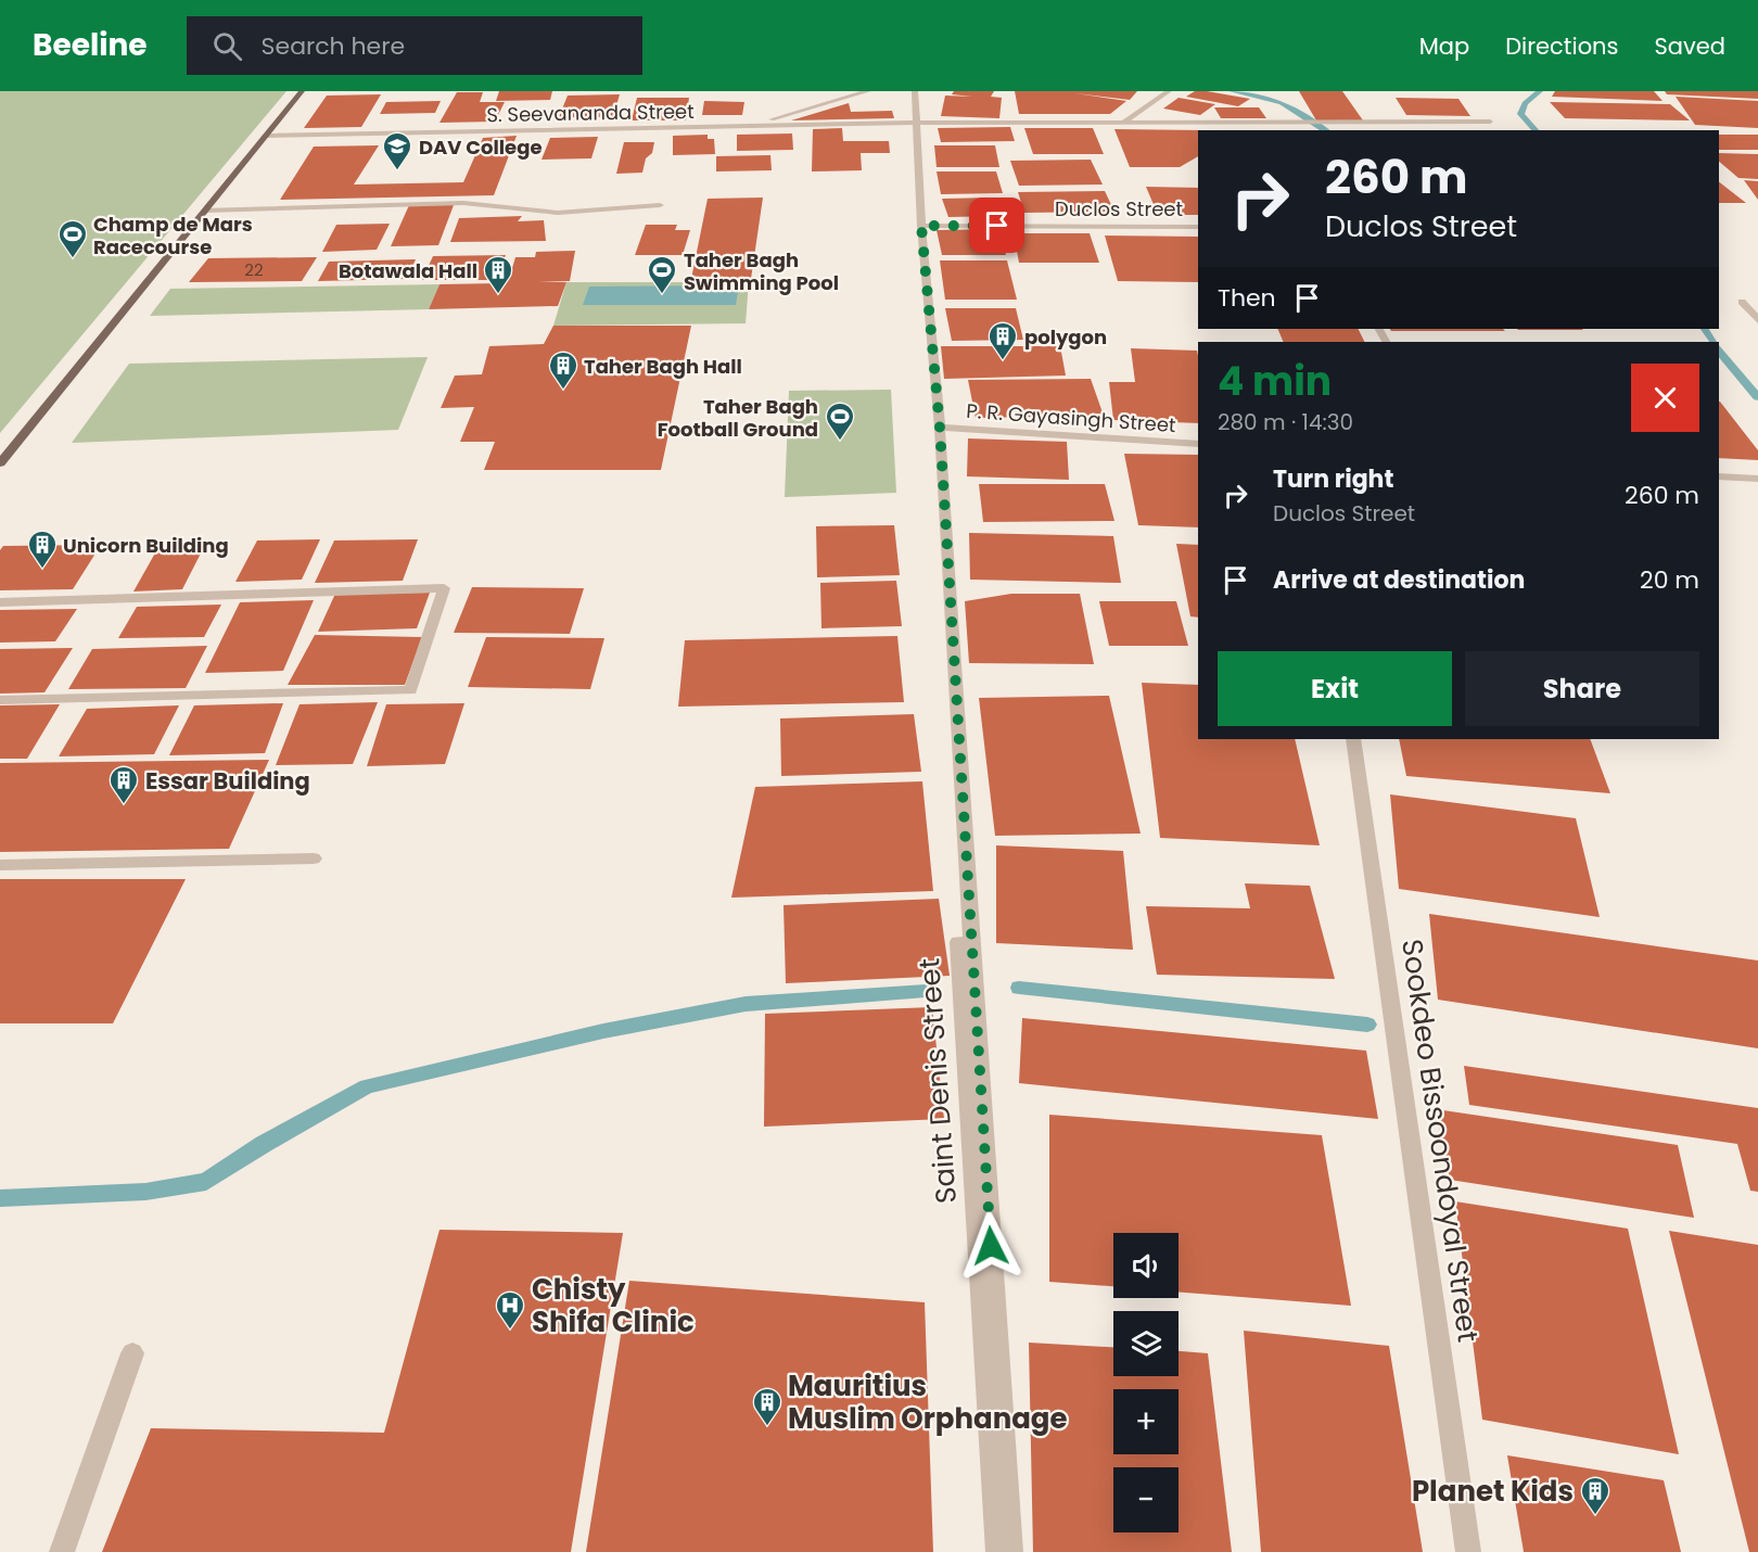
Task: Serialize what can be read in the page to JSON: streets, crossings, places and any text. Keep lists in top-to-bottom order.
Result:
{
  "streets": {
    "street": [
      "S. Seevananda Street",
      "Duclos Street",
      "P. R. Gayasingh Street",
      "Saint Denis Street",
      "Sookdeo Bissoondoyal Street"
    ]
  },
  "crossings": [
    ["S. Seevananda Street", "Saint Denis Street"],
    ["Duclos Street", "Saint Denis Street"],
    ["P. R. Gayasingh Street", "Saint Denis Street"]
  ],
  "places": {
    "school or university": ["DAV College"],
    "sports": ["Champ de Mars Racecourse", "Taher Bagh Swimming Pool", "Taher Bagh Football Ground"],
    "building": [
      "Botawala Hall",
      "polygon",
      "Taher Bagh Hall",
      "Unicorn Building",
      "Essar Building",
      "Mauritius Muslim Orphanage",
      "Planet Kids"
    ],
    "hospital": ["Chisty Shifa Clinic"]
  },
  "house_numbers": ["22"],
  "page": {
    "header": "Beeline",
    "search": "Search here",
    "nav": ["Map", "Directions", "Saved"],
    "turn": ["260 m", "Duclos Street"],
    "then": "Then",
    "heading": ["4 min", "280 m · 14:30"],
    "list": [
      {
        "name": "Turn right",
        "note": "Duclos Street",
        "value": "260 m"
      },
      {
        "name": "Arrive at destination",
        "value": "20 m"
      }
    ],
    "buttons": ["Exit", "Share"],
    "map_buttons": ["+", "−"]
  }
}
